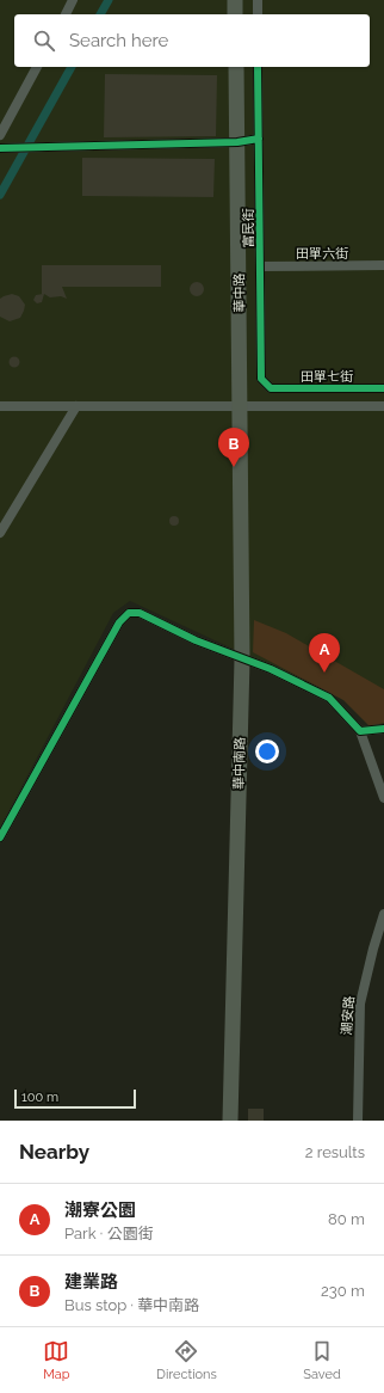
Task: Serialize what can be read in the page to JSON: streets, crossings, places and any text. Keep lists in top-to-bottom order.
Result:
{
  "streets": {
    "main road": ["華中路", "華中南路"],
    "street": [
      "富民街",
      "田單六街",
      "田單七街",
      "潮安路"
    ]
  },
  "crossings": [
    ["富民街", "田單六街"],
    ["富民街", "田單七街"],
    ["華中路", "華中南路"]
  ],
  "scale_bar": "100 m",
  "page": {
    "search": "Search here",
    "pins": ["B", "A"],
    "scale": "100 m",
    "heading": ["Nearby", "2 results"],
    "list": [
      {
        "mark": "A",
        "name": "潮寮公園",
        "note": "Park · 公園街",
        "value": "80 m"
      },
      {
        "mark": "B",
        "name": "建業路",
        "note": "Bus stop · 華中南路",
        "value": "230 m"
      }
    ],
    "nav": ["Map", "Directions", "Saved"]
  }
}
